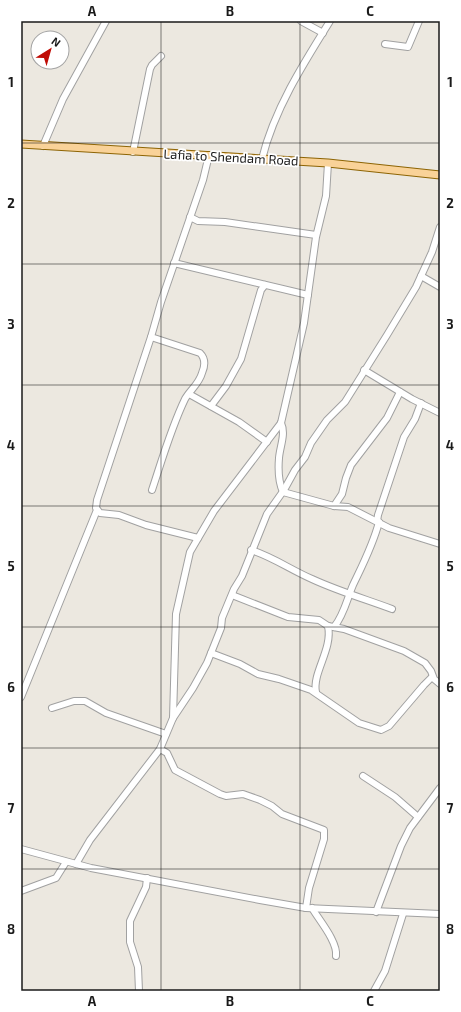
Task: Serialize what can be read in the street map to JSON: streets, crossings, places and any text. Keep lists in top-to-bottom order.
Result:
{
  "streets": {
    "main road": ["Lafia to Shendam Road"]
  },
  "north": "top right",
  "grid": {
    "columns": ["A", "B", "C"],
    "rows": [
      "1",
      "2",
      "3",
      "4",
      "5",
      "6",
      "7",
      "8"
    ]
  }
}
